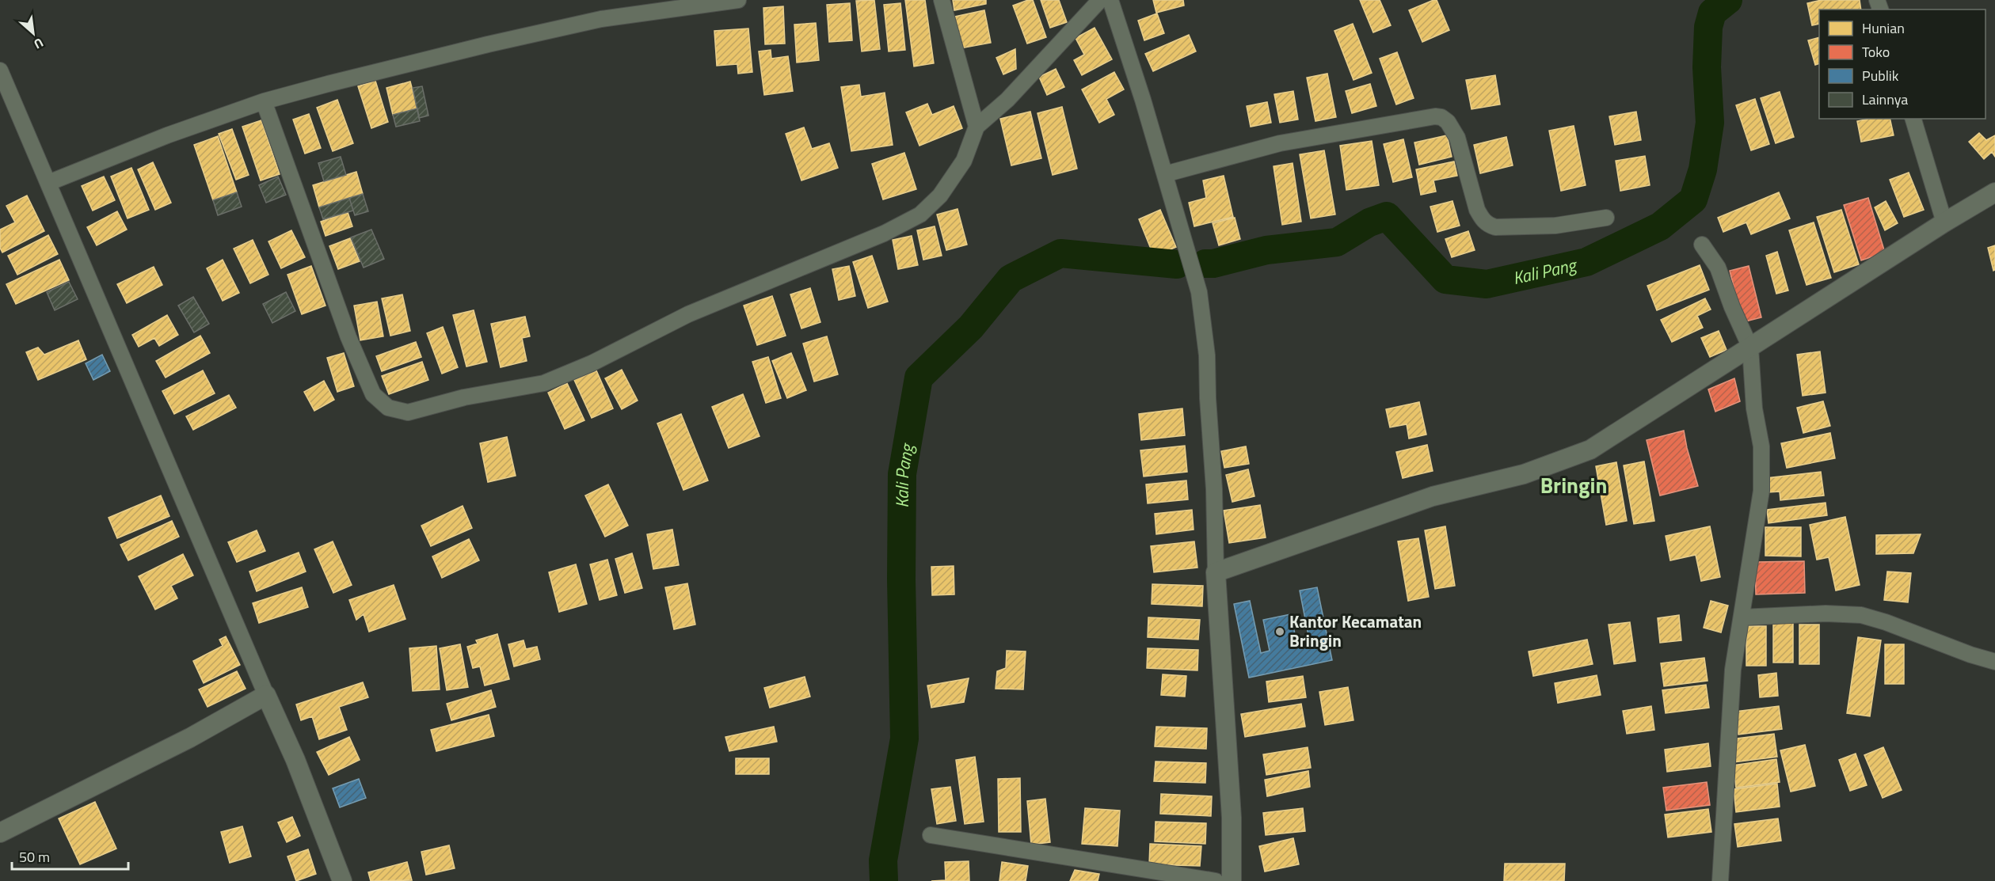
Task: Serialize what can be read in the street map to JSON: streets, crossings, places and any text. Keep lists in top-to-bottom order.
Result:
{
  "districts": ["Bringin"],
  "water": ["Kali Pang"],
  "places": ["Kantor Kecamatan Bringin"],
  "legend": [
    "Hunian",
    "Toko",
    "Publik",
    "Lainnya"
  ],
  "scale_bar": "50 m",
  "north": "bottom right"
}
